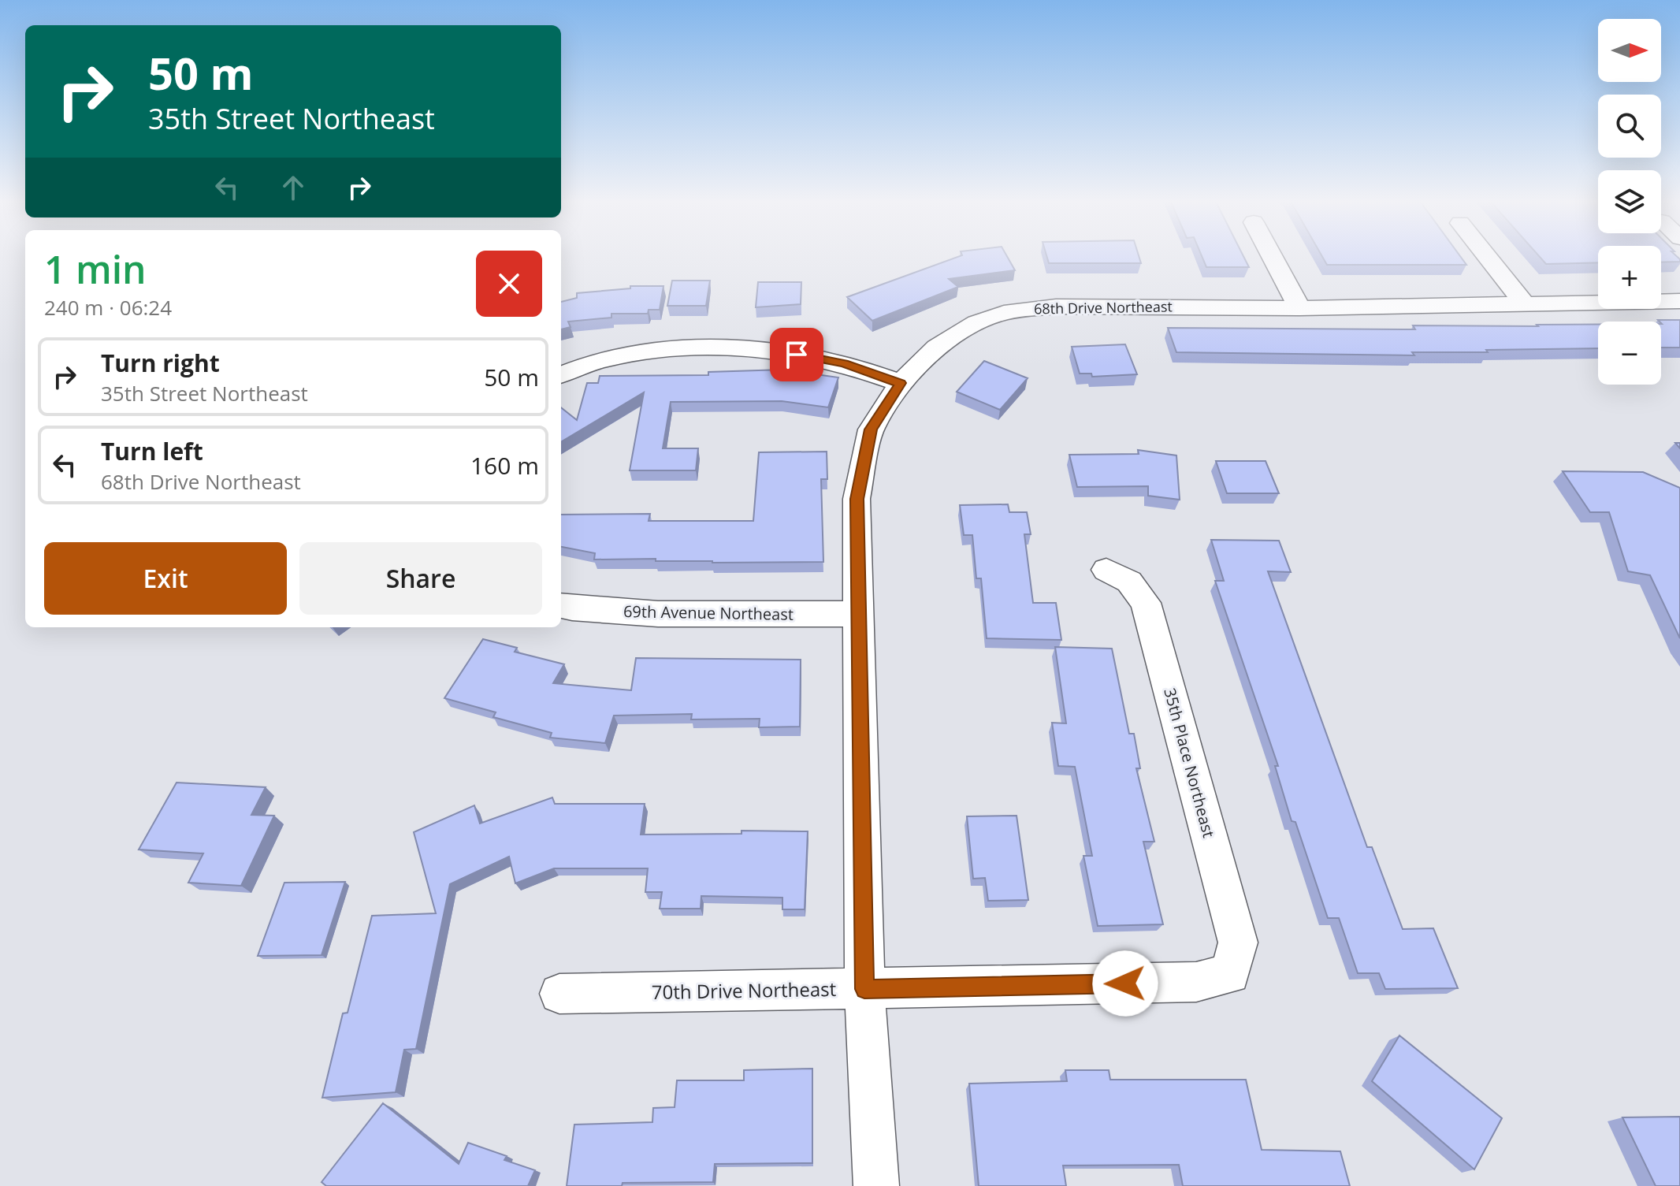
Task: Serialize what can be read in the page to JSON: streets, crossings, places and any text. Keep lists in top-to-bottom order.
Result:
{
  "streets": {
    "street": [
      "68th Drive Northeast",
      "69th Avenue Northeast",
      "35th Place Northeast",
      "70th Drive Northeast"
    ]
  },
  "crossings": [
    ["68th Drive Northeast", "69th Avenue Northeast"],
    ["68th Drive Northeast", "70th Drive Northeast"],
    ["35th Place Northeast", "70th Drive Northeast"]
  ],
  "north": "right",
  "page": {
    "map_buttons": ["+", "−"],
    "turn": ["50 m", "35th Street Northeast"],
    "heading": ["1 min", "240 m · 06:24"],
    "list": [
      {
        "name": "Turn right",
        "note": "35th Street Northeast",
        "value": "50 m"
      },
      {
        "name": "Turn left",
        "note": "68th Drive Northeast",
        "value": "160 m"
      }
    ],
    "buttons": ["Exit", "Share"]
  }
}
